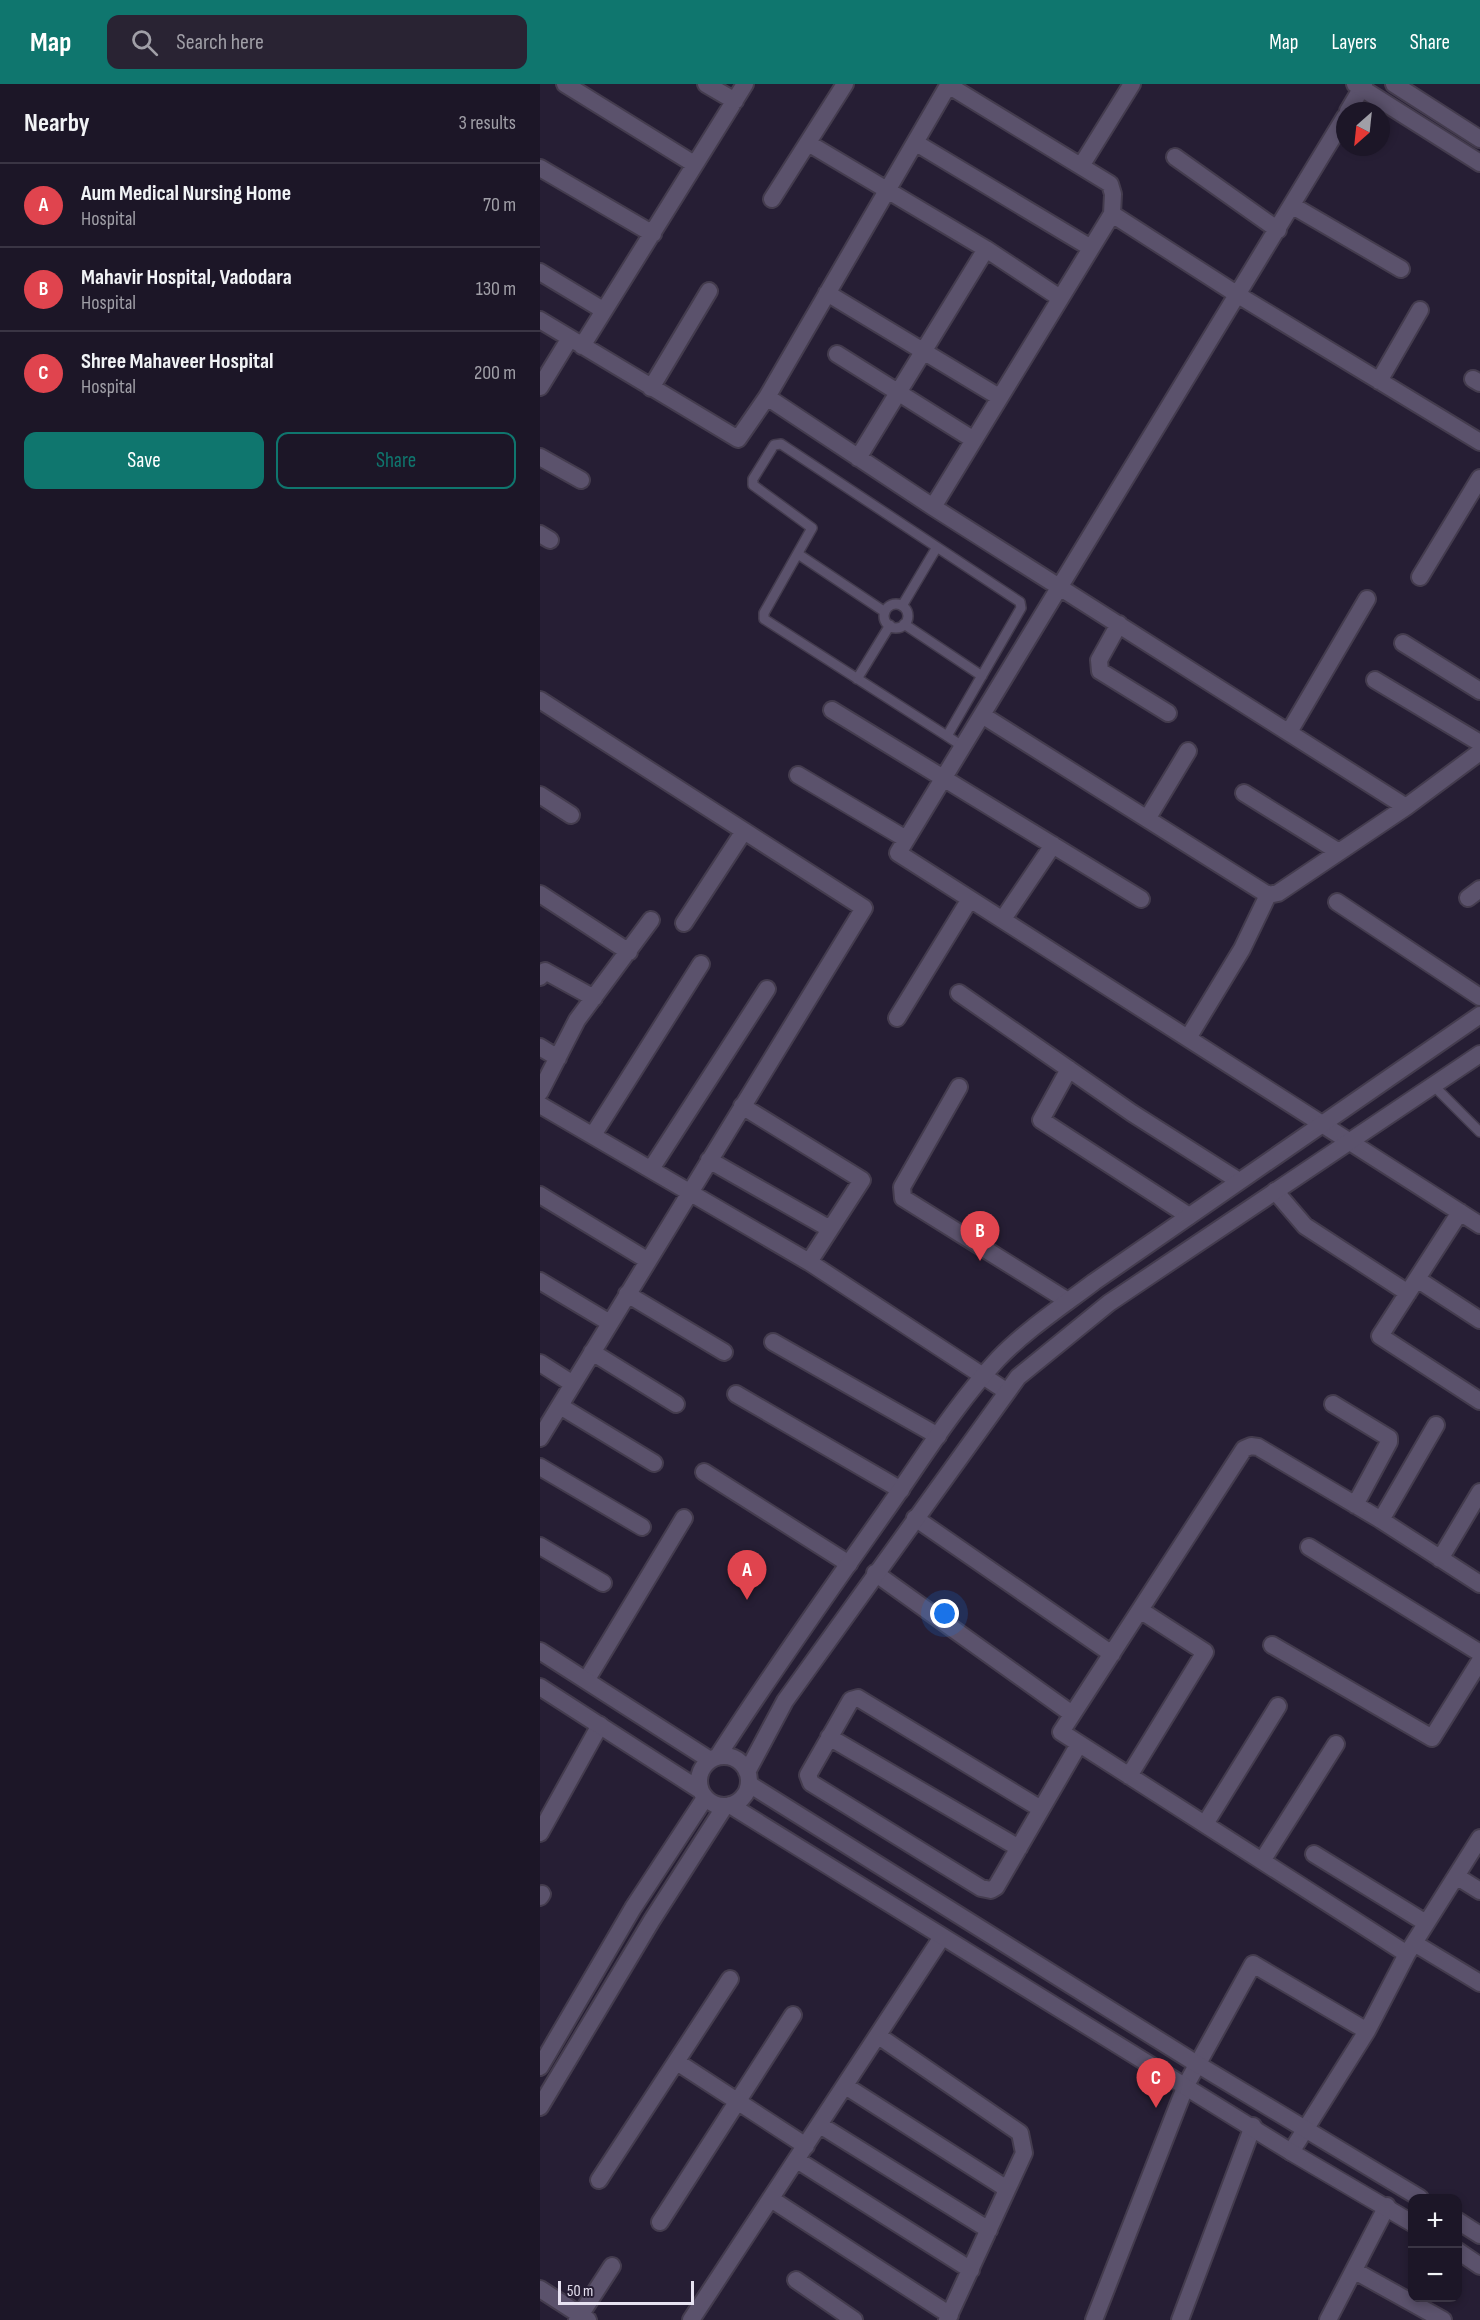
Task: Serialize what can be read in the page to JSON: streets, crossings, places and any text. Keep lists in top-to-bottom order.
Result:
{
  "scale_bar": "50 m",
  "north": "bottom left",
  "page": {
    "header": "Map",
    "search": "Search here",
    "nav": ["Map", "Layers", "Share"],
    "heading": ["Nearby", "3 results"],
    "list": [
      {
        "mark": "A",
        "name": "Aum Medical Nursing Home",
        "note": "Hospital",
        "value": "70 m"
      },
      {
        "mark": "B",
        "name": "Mahavir Hospital, Vadodara",
        "note": "Hospital",
        "value": "130 m"
      },
      {
        "mark": "C",
        "name": "Shree Mahaveer Hospital",
        "note": "Hospital",
        "value": "200 m"
      }
    ],
    "buttons": ["Save", "Share"],
    "pins": ["B", "A", "C"],
    "map_buttons": ["+", "−"],
    "scale": "50 m"
  }
}
